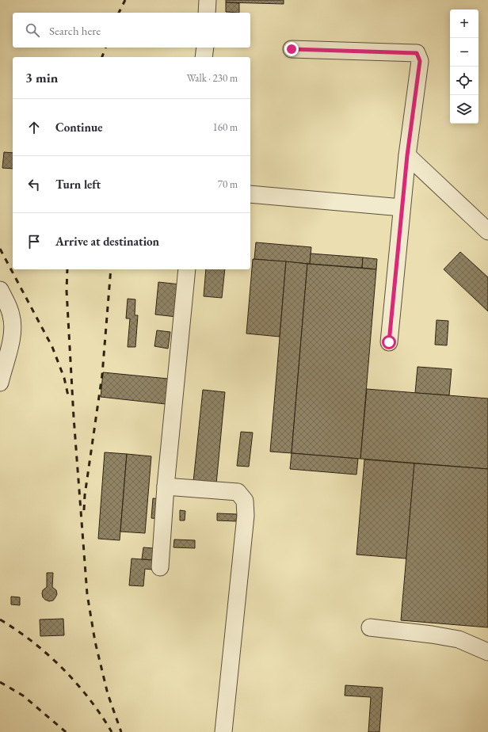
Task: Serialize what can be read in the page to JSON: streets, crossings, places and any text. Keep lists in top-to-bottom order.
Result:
{
  "page": {
    "map_buttons": ["+", "−"],
    "search": "Search here",
    "heading": ["3 min", "Walk · 230 m"],
    "list": [
      ["Continue", "160 m"],
      ["Turn left", "70 m"],
      "Arrive at destination"
    ]
  }
}
